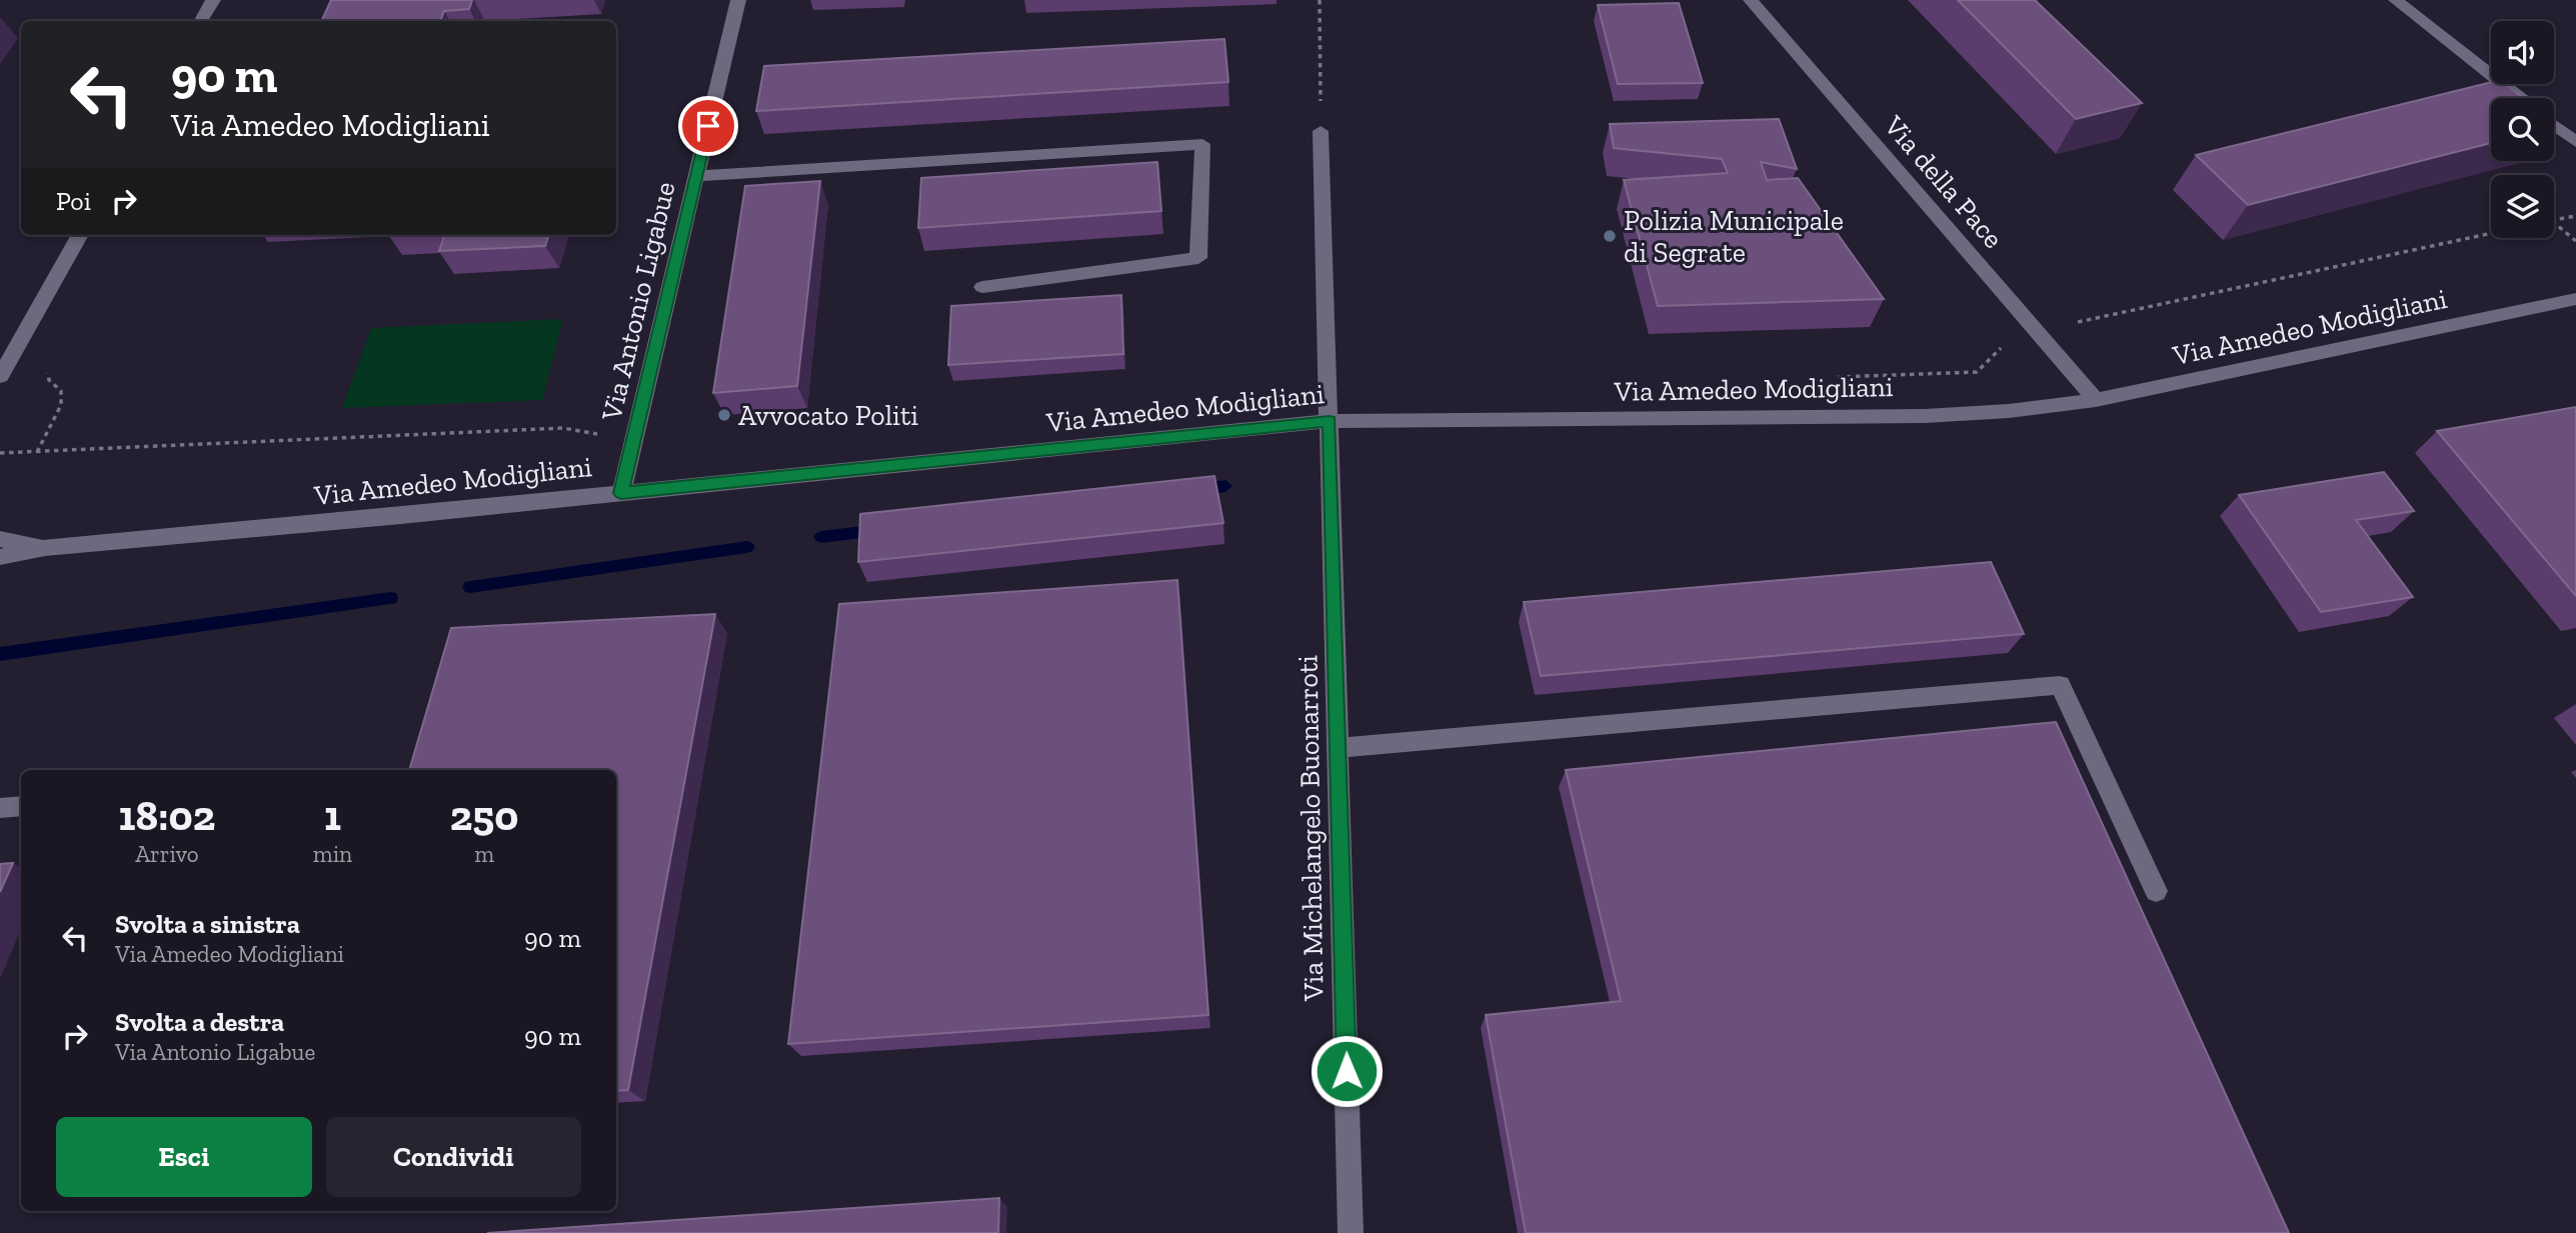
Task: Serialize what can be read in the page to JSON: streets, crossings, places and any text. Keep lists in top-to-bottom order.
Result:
{
  "streets": {
    "street": [
      "Via della Pace",
      "Via Antonio Ligabue",
      "Via Amedeo Modigliani",
      "Via Michelangelo Buonarroti"
    ]
  },
  "crossings": [
    ["Via della Pace", "Via Amedeo Modigliani"],
    ["Via Antonio Ligabue", "Via Amedeo Modigliani"],
    ["Via Amedeo Modigliani", "Via Michelangelo Buonarroti"]
  ],
  "places": ["Polizia Municipale di Segrate", "Avvocato Politi"],
  "page": {
    "turn": ["90 m", "Via Amedeo Modigliani"],
    "then": "Poi",
    "eta": [
      "18:02",
      "Arrivo",
      "1",
      "min",
      "250",
      "m"
    ],
    "list": [
      {
        "name": "Svolta a sinistra",
        "note": "Via Amedeo Modigliani",
        "value": "90 m"
      },
      {
        "name": "Svolta a destra",
        "note": "Via Antonio Ligabue",
        "value": "90 m"
      }
    ],
    "buttons": ["Esci", "Condividi"]
  }
}
